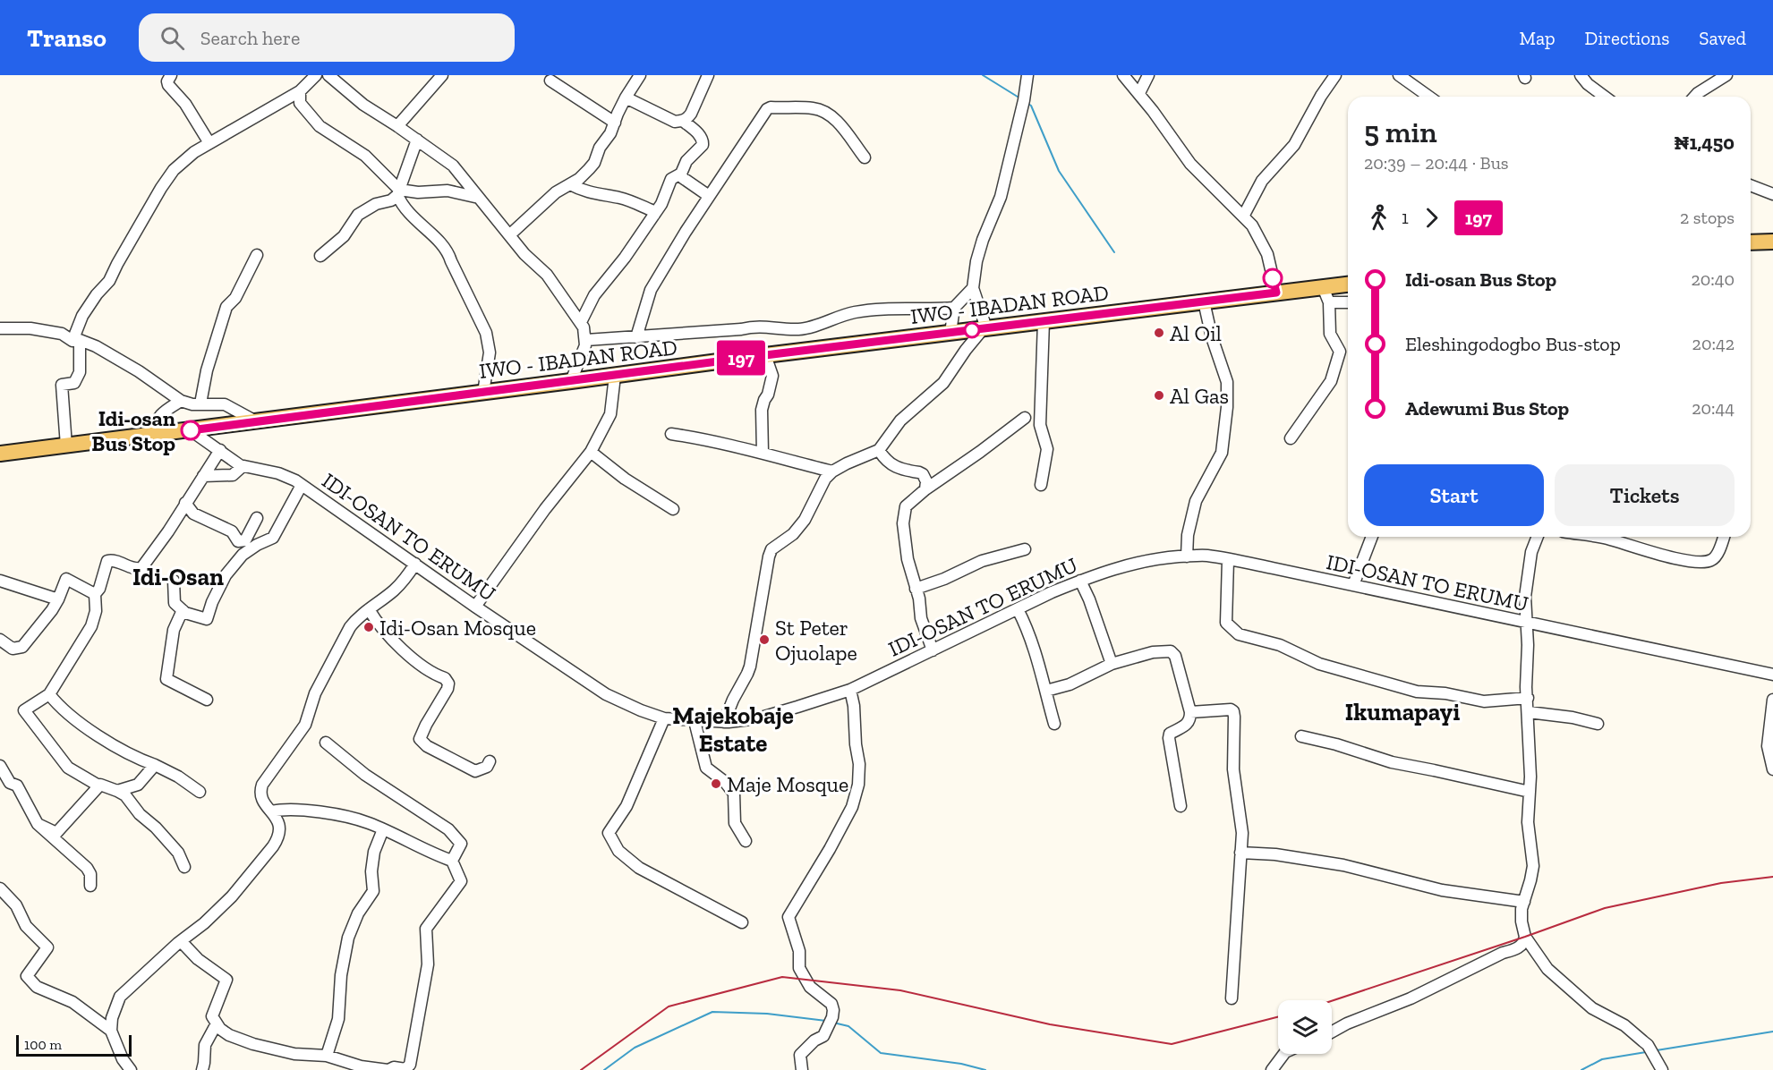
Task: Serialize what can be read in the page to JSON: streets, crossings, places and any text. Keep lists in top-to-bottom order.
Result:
{
  "streets": {
    "main road": ["IWO - IBADAN ROAD"],
    "street": ["IDI-OSAN TO ERUMU"]
  },
  "crossings": [
    ["IWO - IBADAN ROAD", "IDI-OSAN TO ERUMU"]
  ],
  "districts": ["Idi-Osan", "Ikumapayi", "Majekobaje Estate"],
  "places": [
    "Al Oil",
    "Al Gas",
    "Idi-osan Bus Stop",
    "Idi-Osan Mosque",
    "St Peter Ojuolape",
    "Maje Mosque"
  ],
  "lines": ["bus line 197"],
  "scale_bar": "100 m",
  "page": {
    "header": "Transo",
    "search": "Search here",
    "nav": ["Map", "Directions", "Saved"],
    "on_map": "197",
    "heading": ["5 min", "20:39 – 20:44 · Bus", "₦1,450"],
    "legs": ["1", "197", "2 stops"],
    "list": [
      {
        "name": "Idi-osan Bus Stop",
        "value": "20:40"
      },
      {
        "name": "Eleshingodogbo Bus-stop",
        "value": "20:42"
      },
      {
        "name": "Adewumi Bus Stop",
        "value": "20:44"
      }
    ],
    "buttons": ["Start", "Tickets"],
    "scale": "100 m"
  }
}
